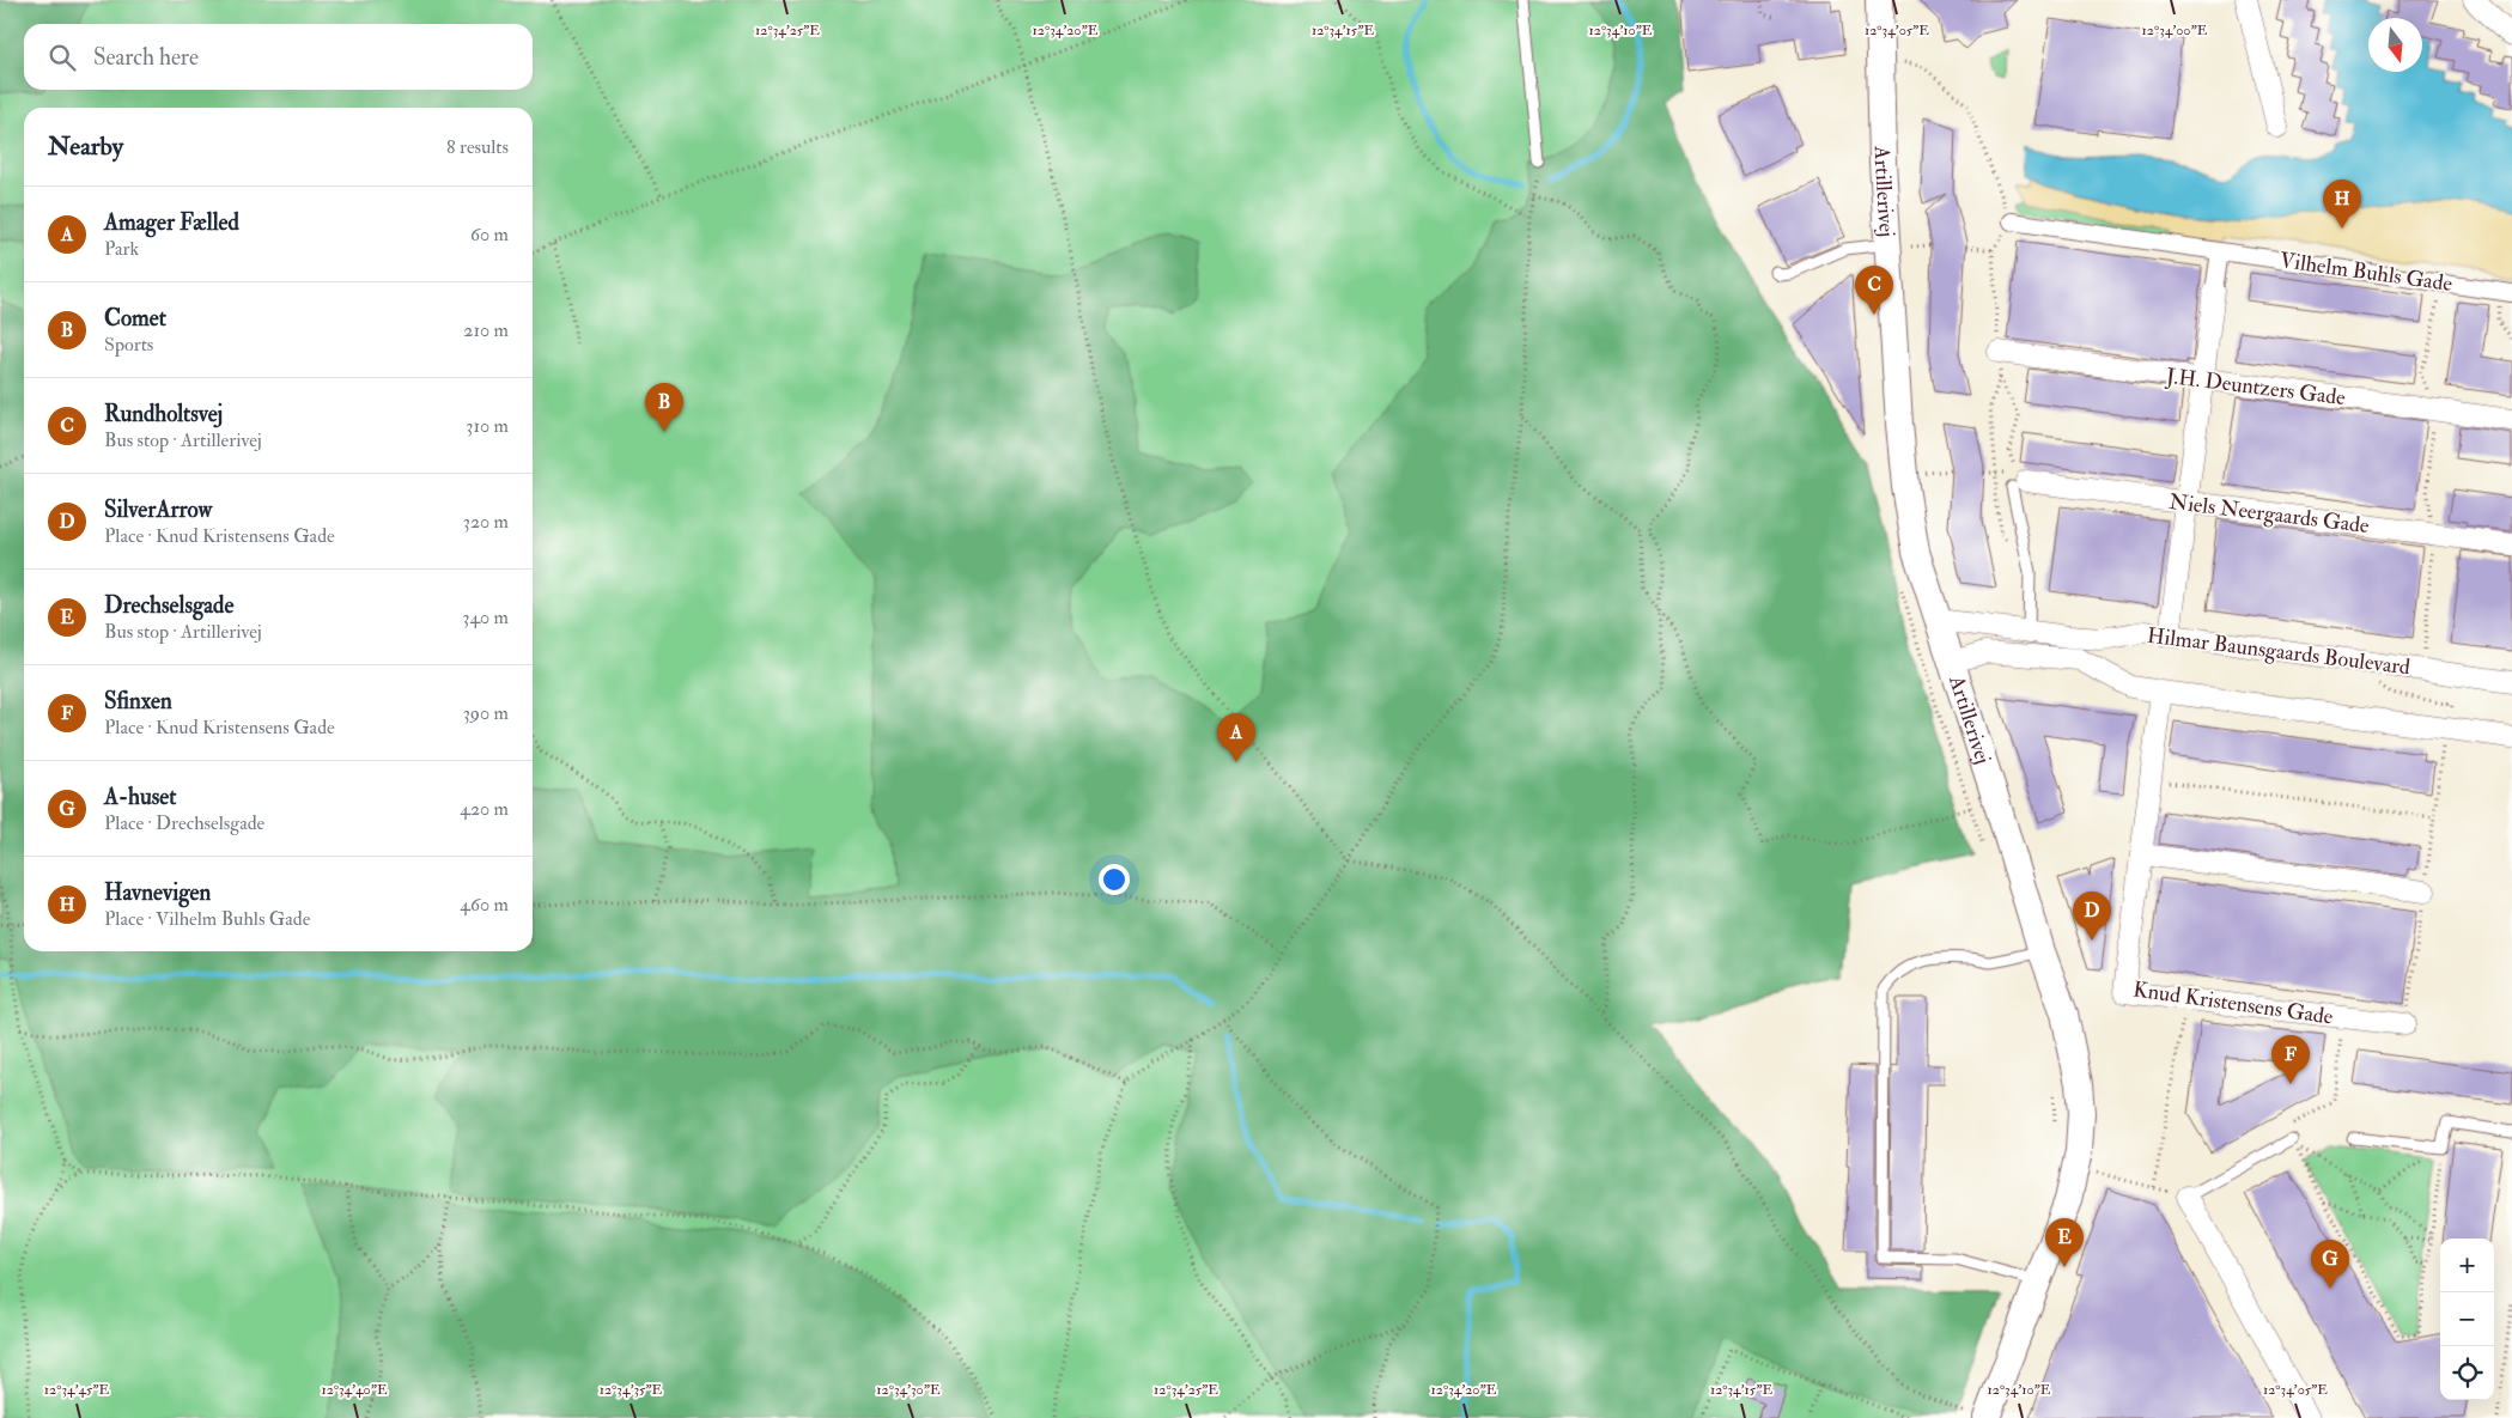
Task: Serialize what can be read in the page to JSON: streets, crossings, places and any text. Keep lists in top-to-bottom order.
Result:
{
  "streets": {
    "street": [
      "Artillerivej",
      "Vilhelm Buhls Gade",
      "J.H. Deuntzers Gade",
      "Niels Neergaards Gade",
      "Hilmar Baunsgaards Boulevard",
      "Knud Kristensens Gade"
    ]
  },
  "crossings": [
    ["Artillerivej", "Hilmar Baunsgaards Boulevard"]
  ],
  "north": "bottom",
  "page": {
    "search": "Search here",
    "heading": ["Nearby", "8 results"],
    "pins": [
      "H",
      "C",
      "B",
      "A",
      "D",
      "F",
      "E",
      "G"
    ],
    "list": [
      {
        "mark": "A",
        "name": "Amager Fælled",
        "note": "Park",
        "value": "60 m"
      },
      {
        "mark": "B",
        "name": "Comet",
        "note": "Sports",
        "value": "210 m"
      },
      {
        "mark": "C",
        "name": "Rundholtsvej",
        "note": "Bus stop · Artillerivej",
        "value": "310 m"
      },
      {
        "mark": "D",
        "name": "SilverArrow",
        "note": "Place · Knud Kristensens Gade",
        "value": "320 m"
      },
      {
        "mark": "E",
        "name": "Drechselsgade",
        "note": "Bus stop · Artillerivej",
        "value": "340 m"
      },
      {
        "mark": "F",
        "name": "Sfinxen",
        "note": "Place · Knud Kristensens Gade",
        "value": "390 m"
      },
      {
        "mark": "G",
        "name": "A-huset",
        "note": "Place · Drechselsgade",
        "value": "420 m"
      },
      {
        "mark": "H",
        "name": "Havnevigen",
        "note": "Place · Vilhelm Buhls Gade",
        "value": "460 m"
      }
    ],
    "map_buttons": ["+", "−"]
  },
  "coordinates": [
    "12°34'25\"E",
    "12°34'20\"E",
    "12°34'15\"E",
    "12°34'10\"E",
    "12°34'05\"E",
    "12°34'00\"E",
    "12°34'45\"E",
    "12°34'40\"E",
    "12°34'35\"E",
    "12°34'30\"E"
  ]
}
